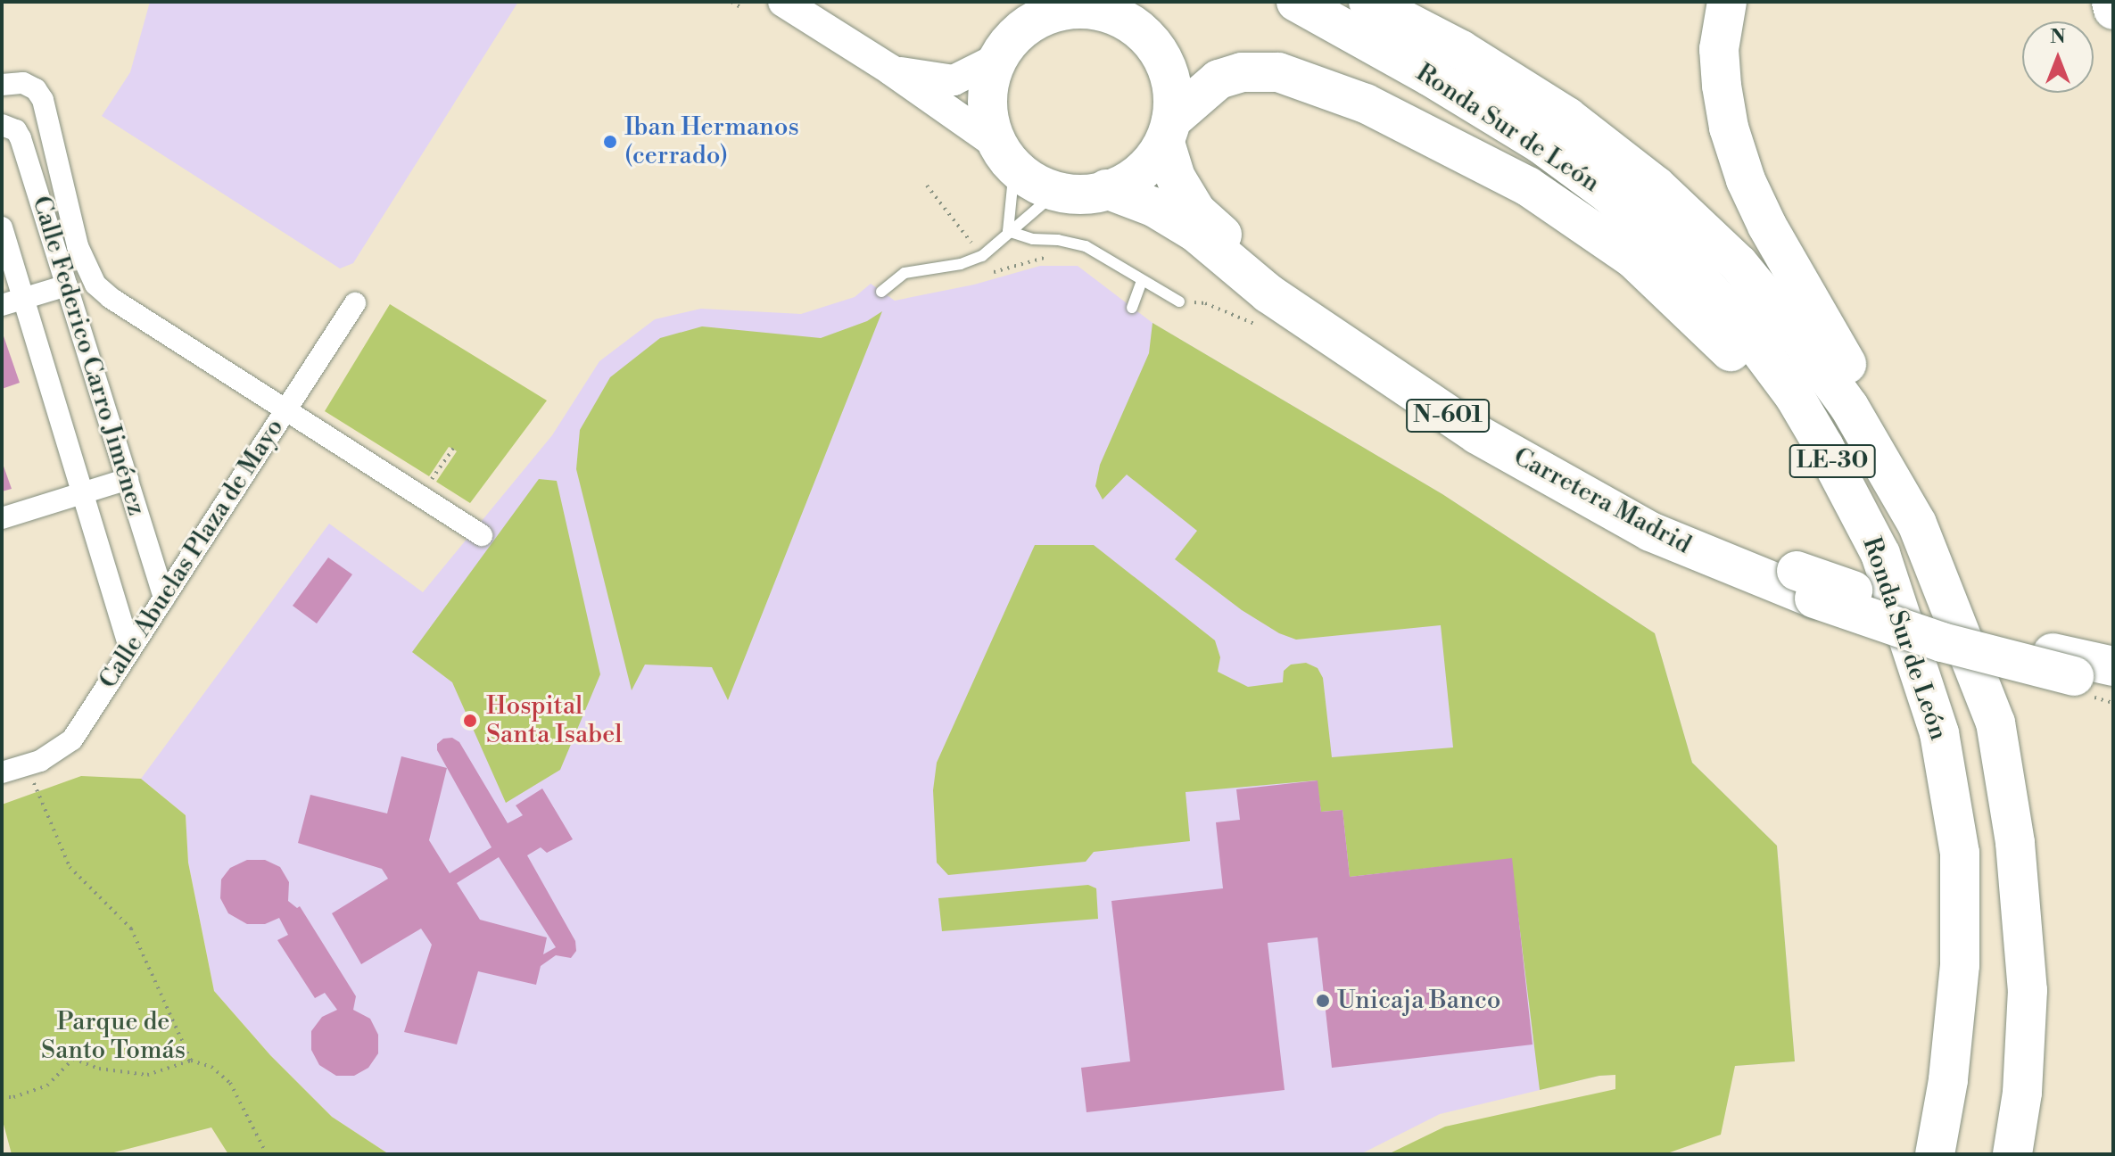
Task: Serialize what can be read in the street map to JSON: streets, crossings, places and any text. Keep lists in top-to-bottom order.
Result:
{
  "streets": {
    "highway": [
      "Ronda Sur de León",
      "N-601",
      "LE-30",
      "Carretera Madrid"
    ],
    "street": ["Calle Federico Carro Jiménez", "Calle Abuelas Plaza de Mayo"]
  },
  "crossings": [
    ["Calle Federico Carro Jiménez", "Calle Abuelas Plaza de Mayo"],
    ["N-601", "Carretera Madrid"]
  ],
  "parks": ["Parque de Santo Tomás"],
  "places": ["Iban Hermanos (cerrado)", "Hospital Santa Isabel", "Unicaja Banco"],
  "north": "top"
}
